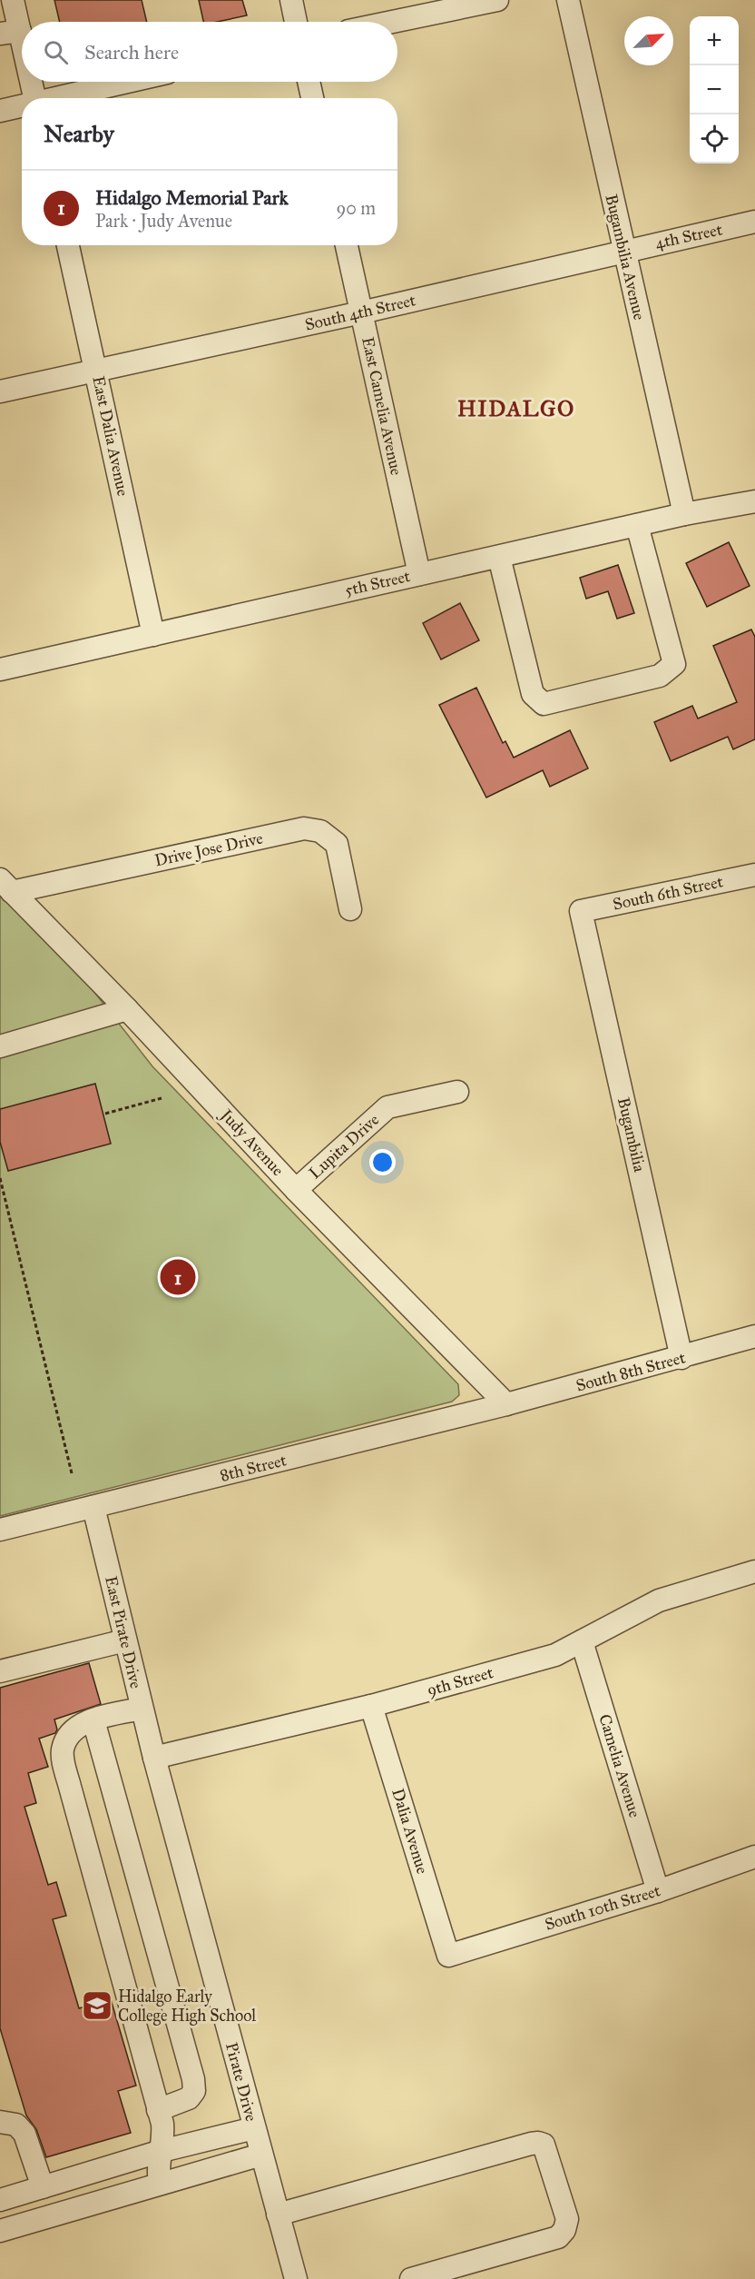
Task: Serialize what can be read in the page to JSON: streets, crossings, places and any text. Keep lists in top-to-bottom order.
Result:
{
  "streets": {
    "street": [
      "4th Street",
      "Bugambilia Avenue",
      "South 4th Street",
      "East Camelia Avenue",
      "East Dalia Avenue",
      "5th Street",
      "Drive Jose Drive",
      "South 6th Street",
      "Bugambilia",
      "Judy Avenue",
      "Lupita Drive",
      "South 8th Street",
      "8th Street",
      "East Pirate Drive",
      "9th Street",
      "Camelia Avenue",
      "Dalia Avenue",
      "South 10th Street",
      "Pirate Drive"
    ]
  },
  "crossings": [
    ["4th Street", "Bugambilia Avenue"],
    ["4th Street", "South 4th Street"],
    ["Bugambilia Avenue", "South 4th Street"],
    ["Bugambilia Avenue", "5th Street"],
    ["South 4th Street", "East Camelia Avenue"],
    ["South 4th Street", "East Dalia Avenue"],
    ["East Camelia Avenue", "5th Street"],
    ["East Dalia Avenue", "5th Street"],
    ["Drive Jose Drive", "Judy Avenue"],
    ["South 6th Street", "Bugambilia"],
    ["Bugambilia", "South 8th Street"],
    ["Judy Avenue", "Lupita Drive"],
    ["Judy Avenue", "South 8th Street"],
    ["Judy Avenue", "8th Street"],
    ["South 8th Street", "8th Street"],
    ["8th Street", "East Pirate Drive"],
    ["East Pirate Drive", "9th Street"],
    ["East Pirate Drive", "Pirate Drive"],
    ["9th Street", "Camelia Avenue"],
    ["9th Street", "Dalia Avenue"],
    ["9th Street", "Pirate Drive"],
    ["Camelia Avenue", "South 10th Street"],
    ["Dalia Avenue", "South 10th Street"]
  ],
  "districts": ["HIDALGO"],
  "places": {
    "school or university": ["Hidalgo Early College High School"]
  },
  "north": "top right",
  "page": {
    "map_buttons": ["+", "−"],
    "search": "Search here",
    "heading": "Nearby",
    "list": [
      {
        "mark": "1",
        "name": "Hidalgo Memorial Park",
        "note": "Park · Judy Avenue",
        "value": "90 m"
      }
    ],
    "pins": "1"
  }
}
